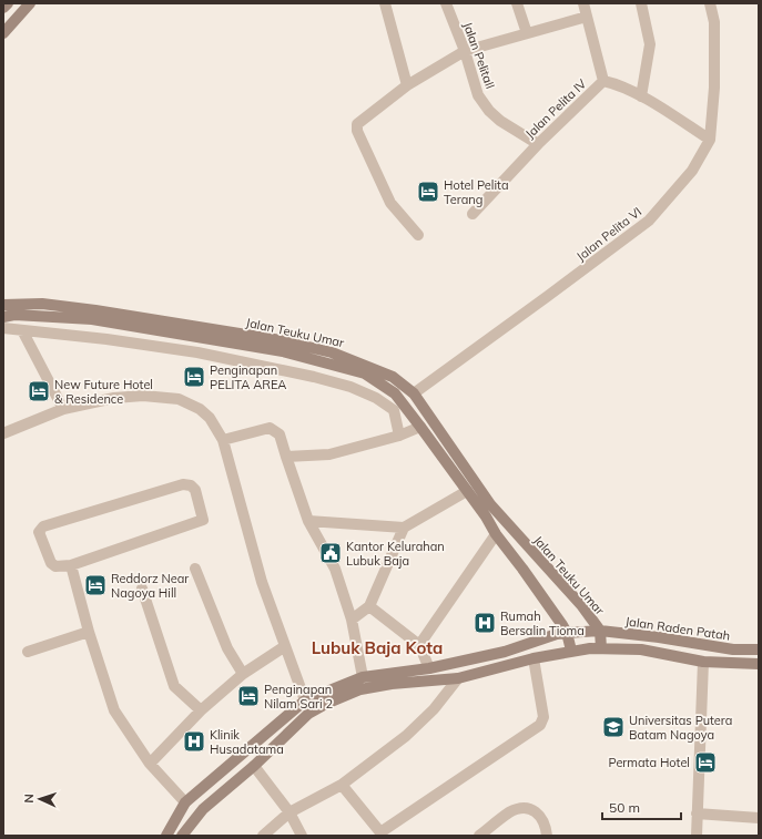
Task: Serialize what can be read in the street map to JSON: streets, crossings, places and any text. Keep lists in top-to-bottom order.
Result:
{
  "streets": {
    "main road": ["Jalan Teuku Umar", "Jalan Raden Patah"],
    "street": ["Jalan PelitaII", "Jalan Pelita IV", "Jalan Pelita VI"]
  },
  "crossings": [
    ["Jalan PelitaII", "Jalan Pelita IV"],
    ["Jalan Pelita VI", "Jalan Teuku Umar"],
    ["Jalan Teuku Umar", "Jalan Raden Patah"]
  ],
  "districts": ["Lubuk Baja Kota"],
  "places": {
    "hotel": [
      "Hotel Pelita Terang",
      "Penginapan PELITA AREA",
      "New Future Hotel & Residence",
      "Reddorz Near Nagoya Hill",
      "Penginapan Nilam Sari 2",
      "Permata Hotel"
    ],
    "public building": ["Kantor Kelurahan Lubuk Baja"],
    "hospital": ["Rumah Bersalin Tioma", "Klinik Husadatama"],
    "school or university": ["Universitas Putera Batam Nagoya"]
  },
  "scale_bar": "50 m",
  "north": "left"
}
